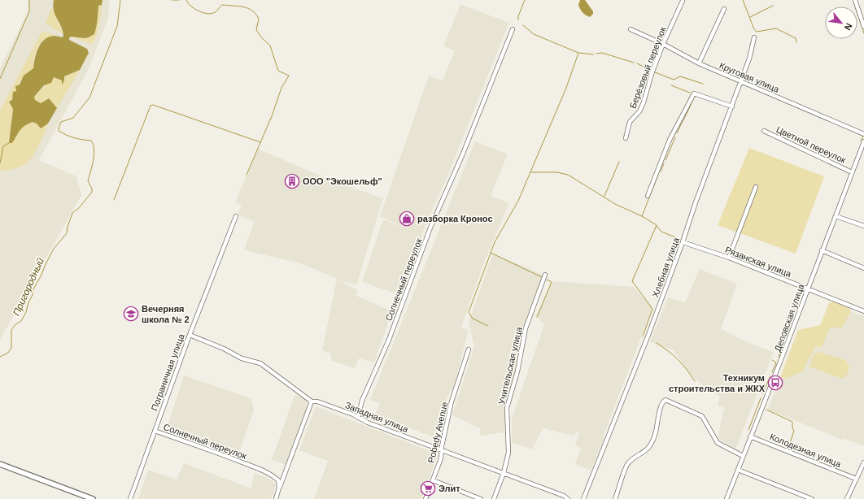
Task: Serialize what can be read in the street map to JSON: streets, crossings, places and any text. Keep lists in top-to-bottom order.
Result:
{
  "streets": {
    "street": [
      "Берёзовый переулок",
      "Круговая улица",
      "Цветной переулок",
      "Рязанская улица",
      "Хлебная улица",
      "Солнечный переулок",
      "Деповская улица",
      "Учительская улица",
      "Пограничная улица",
      "Западная улица",
      "Pobedy Avenue",
      "Колодезная улица"
    ]
  },
  "crossings": [
    ["Берёзовый переулок", "Круговая улица"],
    ["Круговая улица", "Хлебная улица"],
    ["Цветной переулок", "Деповская улица"],
    ["Рязанская улица", "Хлебная улица"],
    ["Рязанская улица", "Деповская улица"],
    ["Солнечный переулок", "Пограничная улица"],
    ["Солнечный переулок", "Западная улица"],
    ["Деповская улица", "Колодезная улица"],
    ["Учительская улица", "Западная улица"],
    ["Пограничная улица", "Западная улица"],
    ["Западная улица", "Pobedy Avenue"]
  ],
  "water": ["Пригородный"],
  "places": {
    "building": ["ООО \"Экошельф\""],
    "shop": ["разборка Кронос"],
    "school or university": ["Вечерняя школа № 2"],
    "bus stop": ["Техникум строительства и ЖКХ"],
    "supermarket": ["Элит"]
  },
  "north": "bottom right"
}
